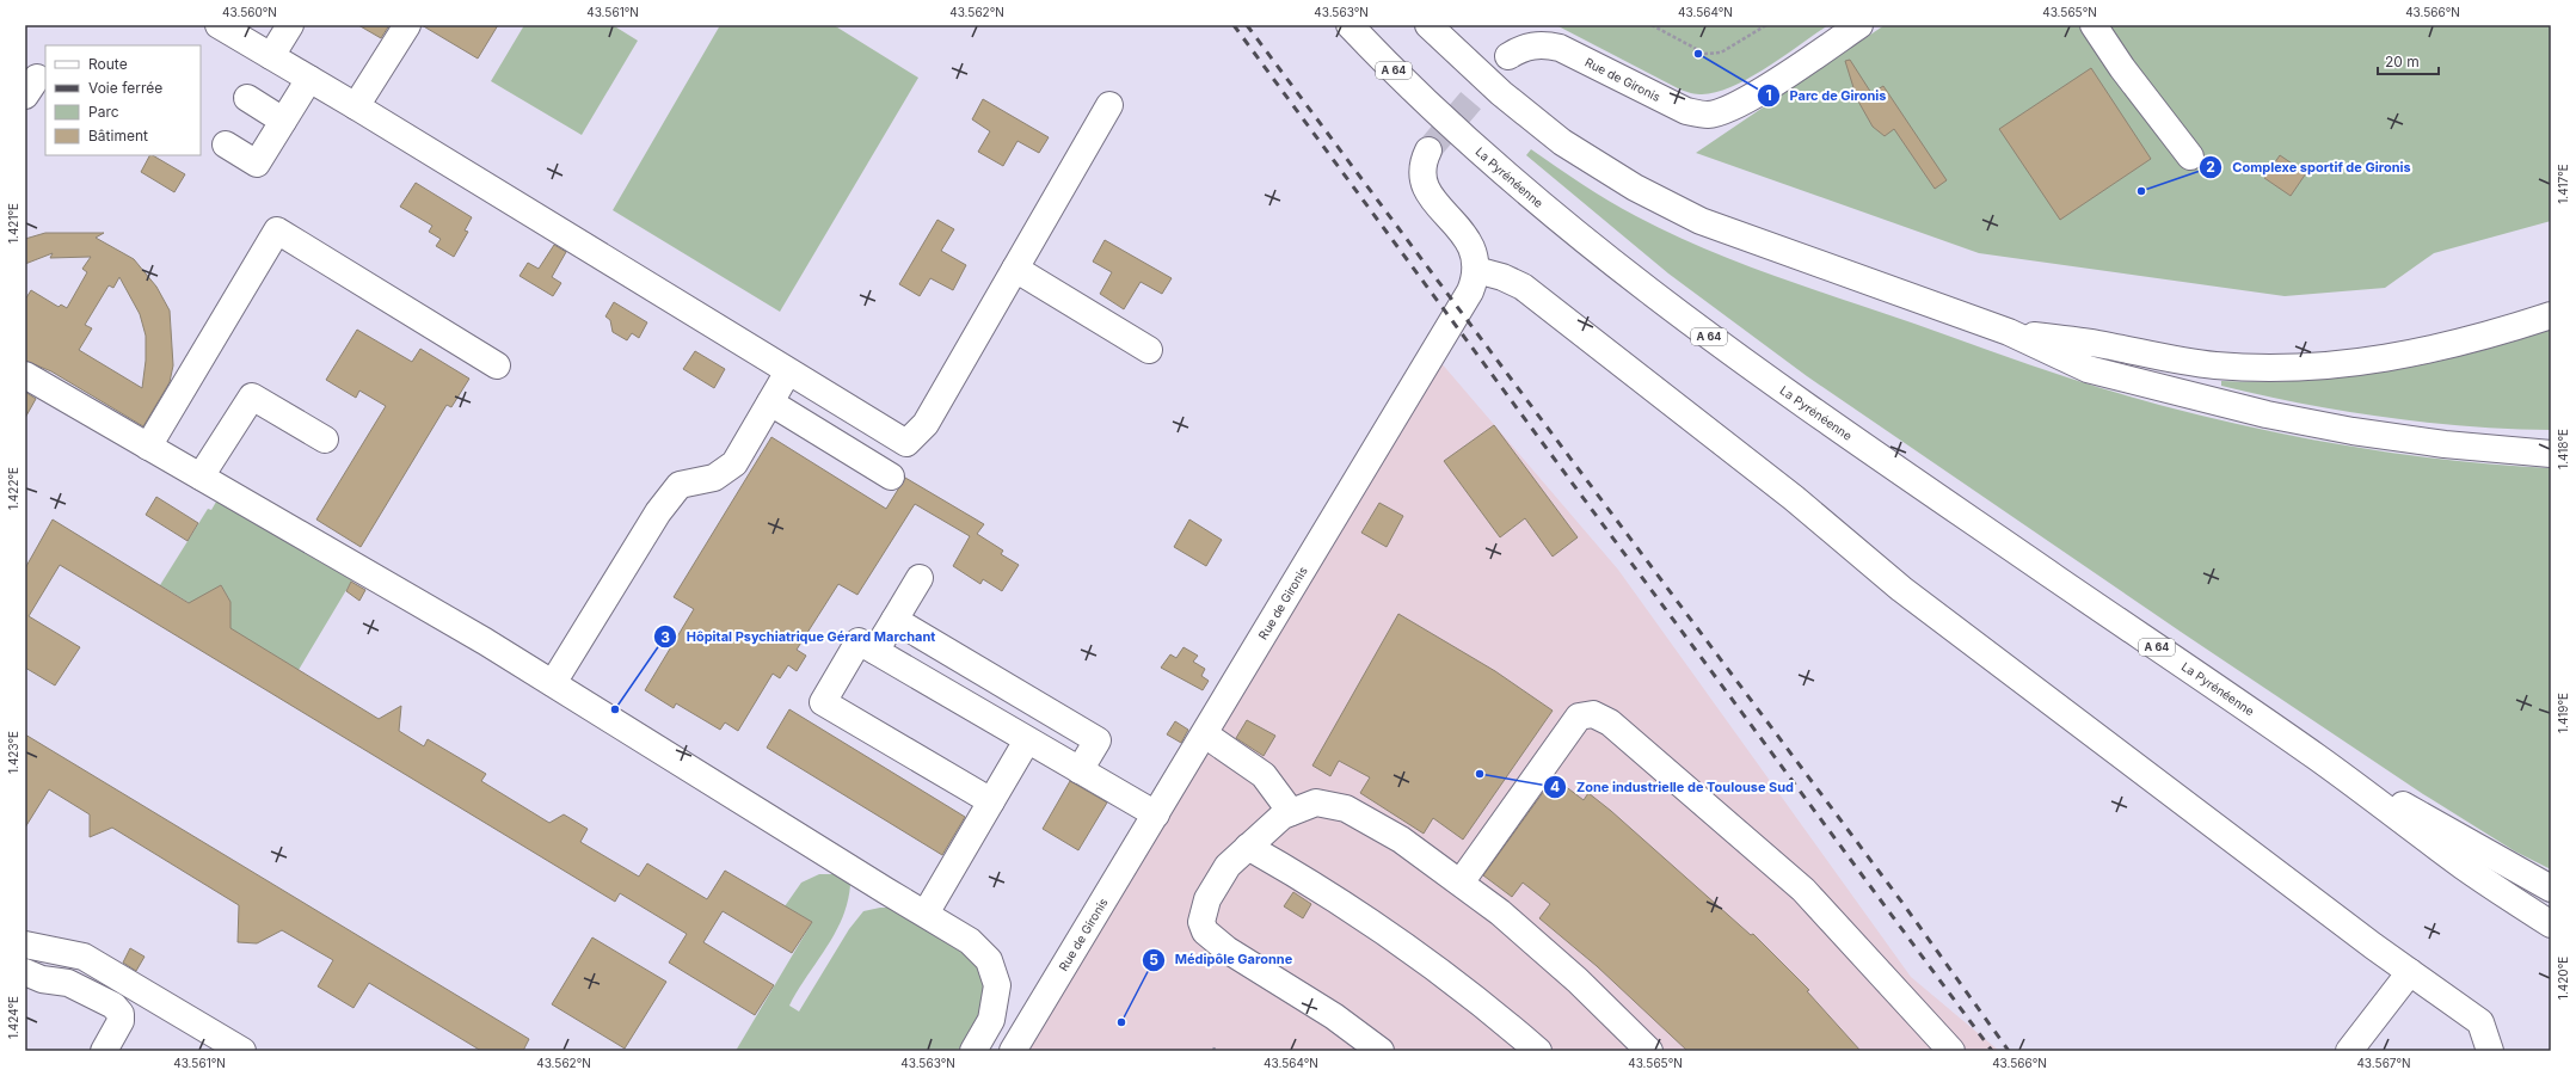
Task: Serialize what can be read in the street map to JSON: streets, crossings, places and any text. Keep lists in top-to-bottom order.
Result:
{
  "streets": {
    "main road": ["A 64", "Rue de Gironis", "La Pyrénéenne"]
  },
  "places": [
    "Parc de Gironis",
    "Complexe sportif de Gironis",
    "Hôpital Psychiatrique Gérard Marchant",
    "Zone industrielle de Toulouse Sud",
    "Médipôle Garonne"
  ],
  "legend": [
    "Route",
    "Voie ferrée",
    "Parc",
    "Bâtiment"
  ],
  "scale_bar": "20 m",
  "coordinates": [
    "43.560°N",
    "43.561°N",
    "43.562°N",
    "43.563°N",
    "43.564°N",
    "43.565°N",
    "43.566°N",
    "1.417°E",
    "1.421°E",
    "1.418°E",
    "1.422°E",
    "1.419°E",
    "1.423°E",
    "1.420°E",
    "1.424°E",
    "43.567°N"
  ]
}
